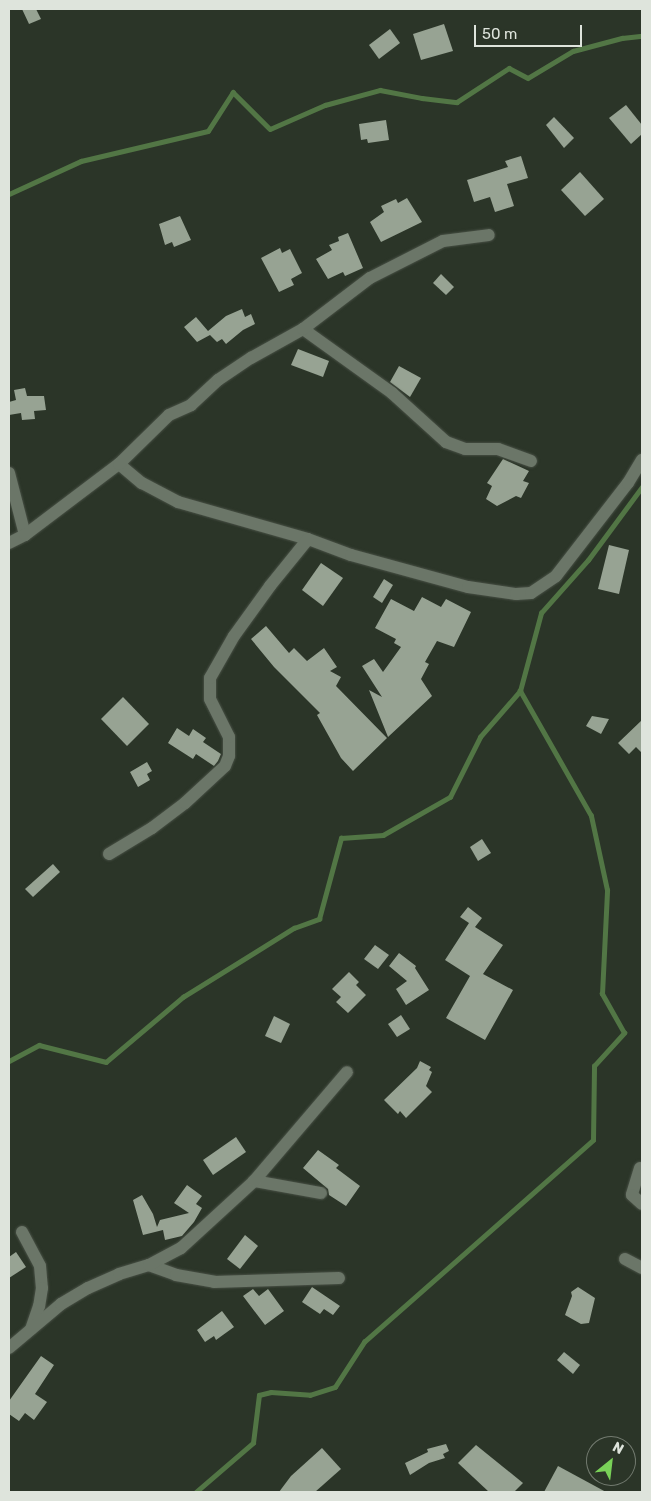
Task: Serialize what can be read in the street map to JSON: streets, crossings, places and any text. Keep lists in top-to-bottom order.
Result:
{
  "scale_bar": "50 m",
  "north": "top right"
}
